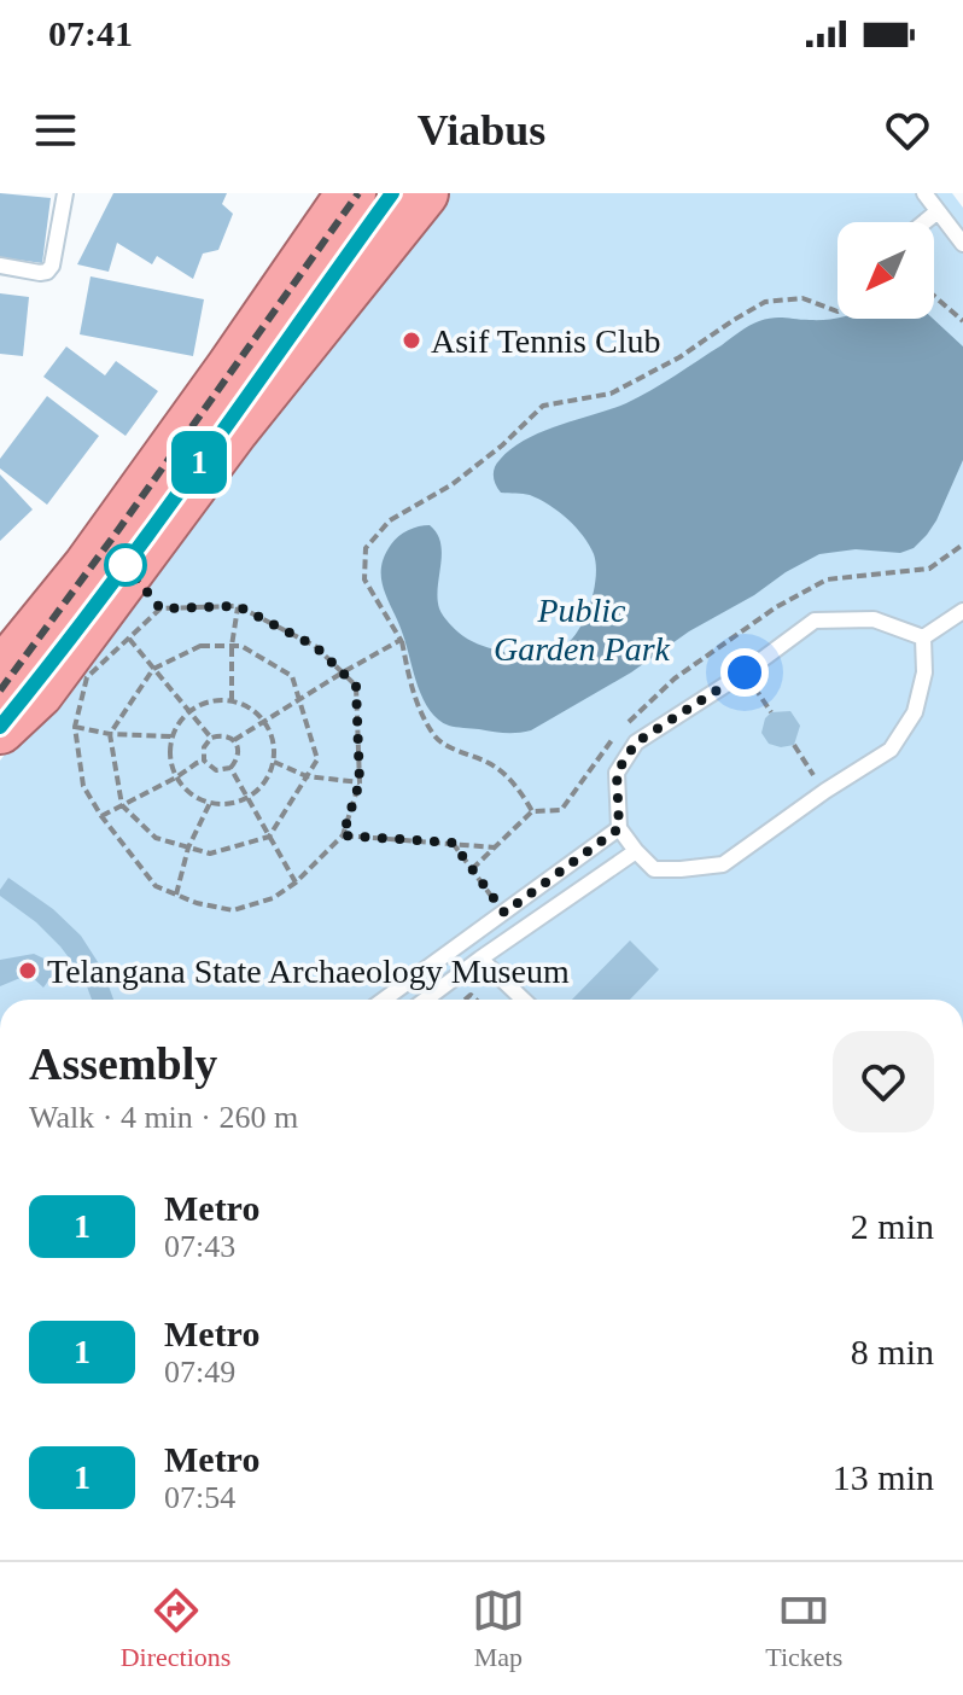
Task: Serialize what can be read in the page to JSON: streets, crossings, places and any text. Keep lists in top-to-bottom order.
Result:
{
  "parks": ["Public Garden Park"],
  "places": ["Asif Tennis Club", "Telangana State Archaeology Museum"],
  "lines": ["metro line 1"],
  "north": "bottom left",
  "page": {
    "status": "07:41",
    "header": "Viabus",
    "on_map": "1",
    "heading": ["Assembly", "Walk · 4 min · 260 m"],
    "list": [
      {
        "mark": "1",
        "name": "Metro",
        "note": "07:43",
        "value": "2 min"
      },
      {
        "mark": "1",
        "name": "Metro",
        "note": "07:49",
        "value": "8 min"
      },
      {
        "mark": "1",
        "name": "Metro",
        "note": "07:54",
        "value": "13 min"
      }
    ],
    "tabs": ["Directions", "Map", "Tickets"]
  }
}
